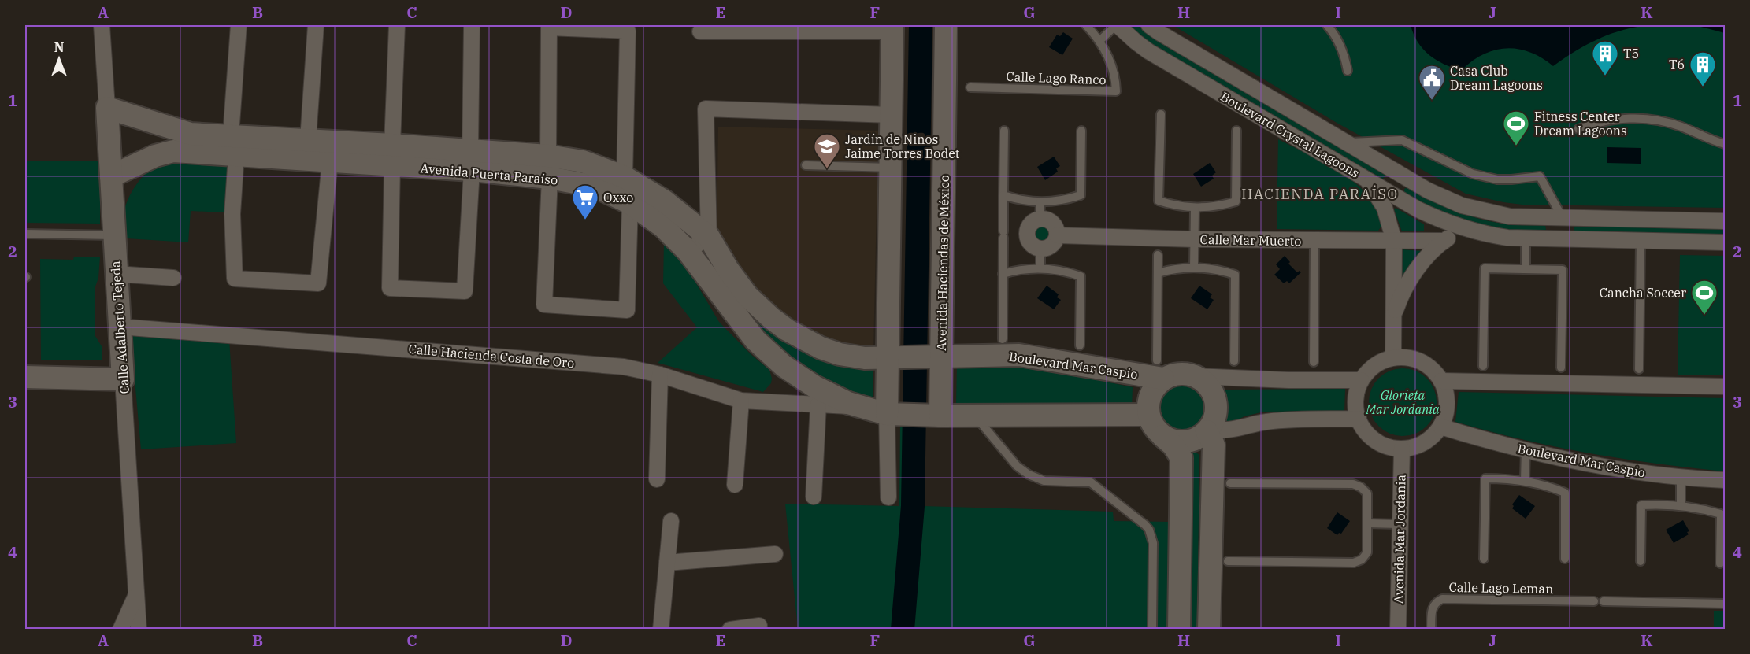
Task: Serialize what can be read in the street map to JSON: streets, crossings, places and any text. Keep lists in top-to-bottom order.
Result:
{
  "streets": {
    "street": [
      "Boulevard Crystal Lagoons",
      "Avenida Puerta Paraíso",
      "Calle Mar Muerto",
      "Avenida Haciendas de México",
      "Calle Adalberto Tejeda",
      "Calle Hacienda Costa de Oro",
      "Boulevard Mar Caspio",
      "Avenida Mar Jordania"
    ],
    "lane": ["Calle Lago Ranco", "Calle Lago Leman"]
  },
  "crossings": [
    ["Avenida Puerta Paraíso", "Calle Adalberto Tejeda"],
    ["Avenida Puerta Paraíso", "Calle Hacienda Costa de Oro"],
    ["Avenida Puerta Paraíso", "Boulevard Mar Caspio"],
    ["Avenida Haciendas de México", "Boulevard Mar Caspio"],
    ["Calle Adalberto Tejeda", "Calle Hacienda Costa de Oro"],
    ["Boulevard Mar Caspio", "Avenida Mar Jordania"]
  ],
  "districts": ["HACIENDA PARAÍSO"],
  "parks": ["Glorieta Mar Jordania"],
  "places": {
    "building": ["T5", "T6"],
    "public building": ["Casa Club Dream Lagoons"],
    "sports": ["Fitness Center Dream Lagoons", "Cancha Soccer"],
    "school or university": ["Jardín de Niños Jaime Torres Bodet"],
    "supermarket": ["Oxxo"]
  },
  "north": "top",
  "grid": {
    "columns": [
      "A",
      "B",
      "C",
      "D",
      "E",
      "F",
      "G",
      "H",
      "I",
      "J",
      "K"
    ],
    "rows": [
      "1",
      "2",
      "3",
      "4"
    ]
  }
}
